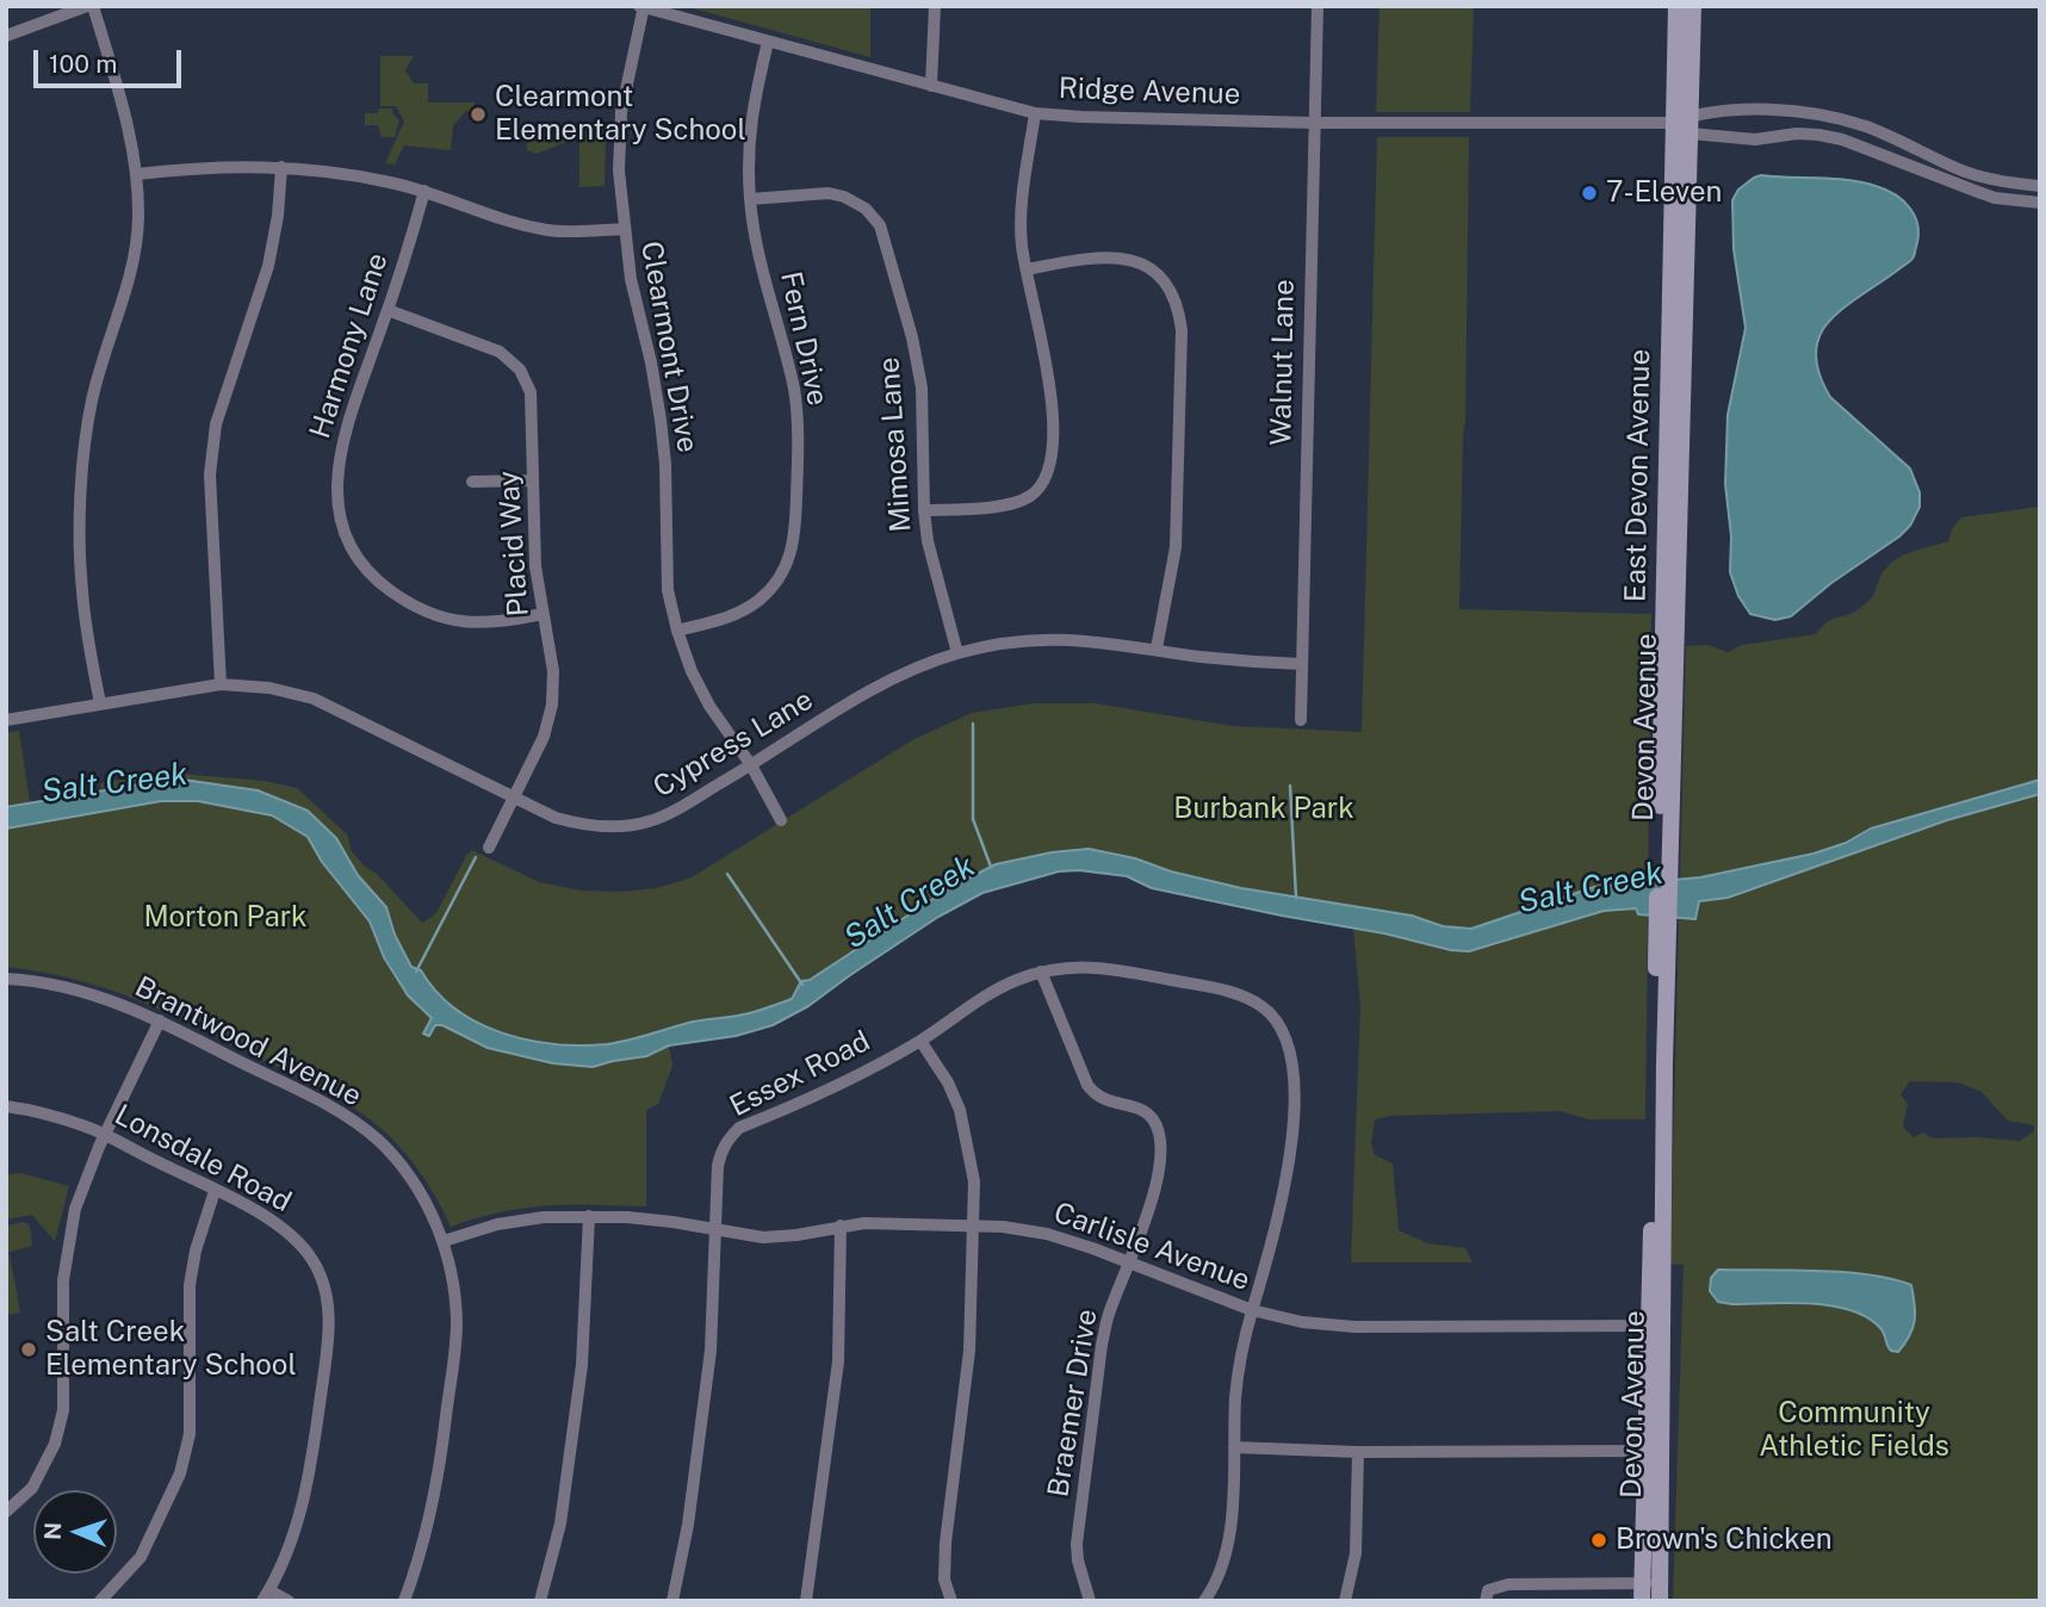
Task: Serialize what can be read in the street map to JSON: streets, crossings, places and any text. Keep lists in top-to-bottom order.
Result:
{
  "streets": {
    "main road": ["East Devon Avenue", "Devon Avenue"],
    "street": [
      "Ridge Avenue",
      "Fern Drive",
      "Harmony Lane",
      "Clearmont Drive",
      "Walnut Lane",
      "Mimosa Lane",
      "Placid Way",
      "Cypress Lane",
      "Brantwood Avenue",
      "Essex Road",
      "Lonsdale Road",
      "Carlisle Avenue",
      "Braemer Drive"
    ]
  },
  "crossings": [
    ["Ridge Avenue", "Fern Drive"],
    ["Ridge Avenue", "Clearmont Drive"],
    ["Ridge Avenue", "Walnut Lane"],
    ["Ridge Avenue", "East Devon Avenue"],
    ["Fern Drive", "Clearmont Drive"],
    ["Fern Drive", "Mimosa Lane"],
    ["Harmony Lane", "Placid Way"],
    ["Clearmont Drive", "Cypress Lane"],
    ["Walnut Lane", "Cypress Lane"],
    ["Mimosa Lane", "Cypress Lane"],
    ["East Devon Avenue", "Devon Avenue"],
    ["Placid Way", "Cypress Lane"],
    ["Devon Avenue", "Carlisle Avenue"],
    ["Brantwood Avenue", "Carlisle Avenue"],
    ["Essex Road", "Carlisle Avenue"],
    ["Essex Road", "Braemer Drive"],
    ["Carlisle Avenue", "Braemer Drive"]
  ],
  "water": ["Salt Creek"],
  "parks": ["Burbank Park", "Morton Park", "Community Athletic Fields"],
  "places": [
    "Clearmont Elementary School",
    "7-Eleven",
    "Salt Creek Elementary School",
    "Brown's Chicken"
  ],
  "scale_bar": "100 m",
  "north": "left"
}
